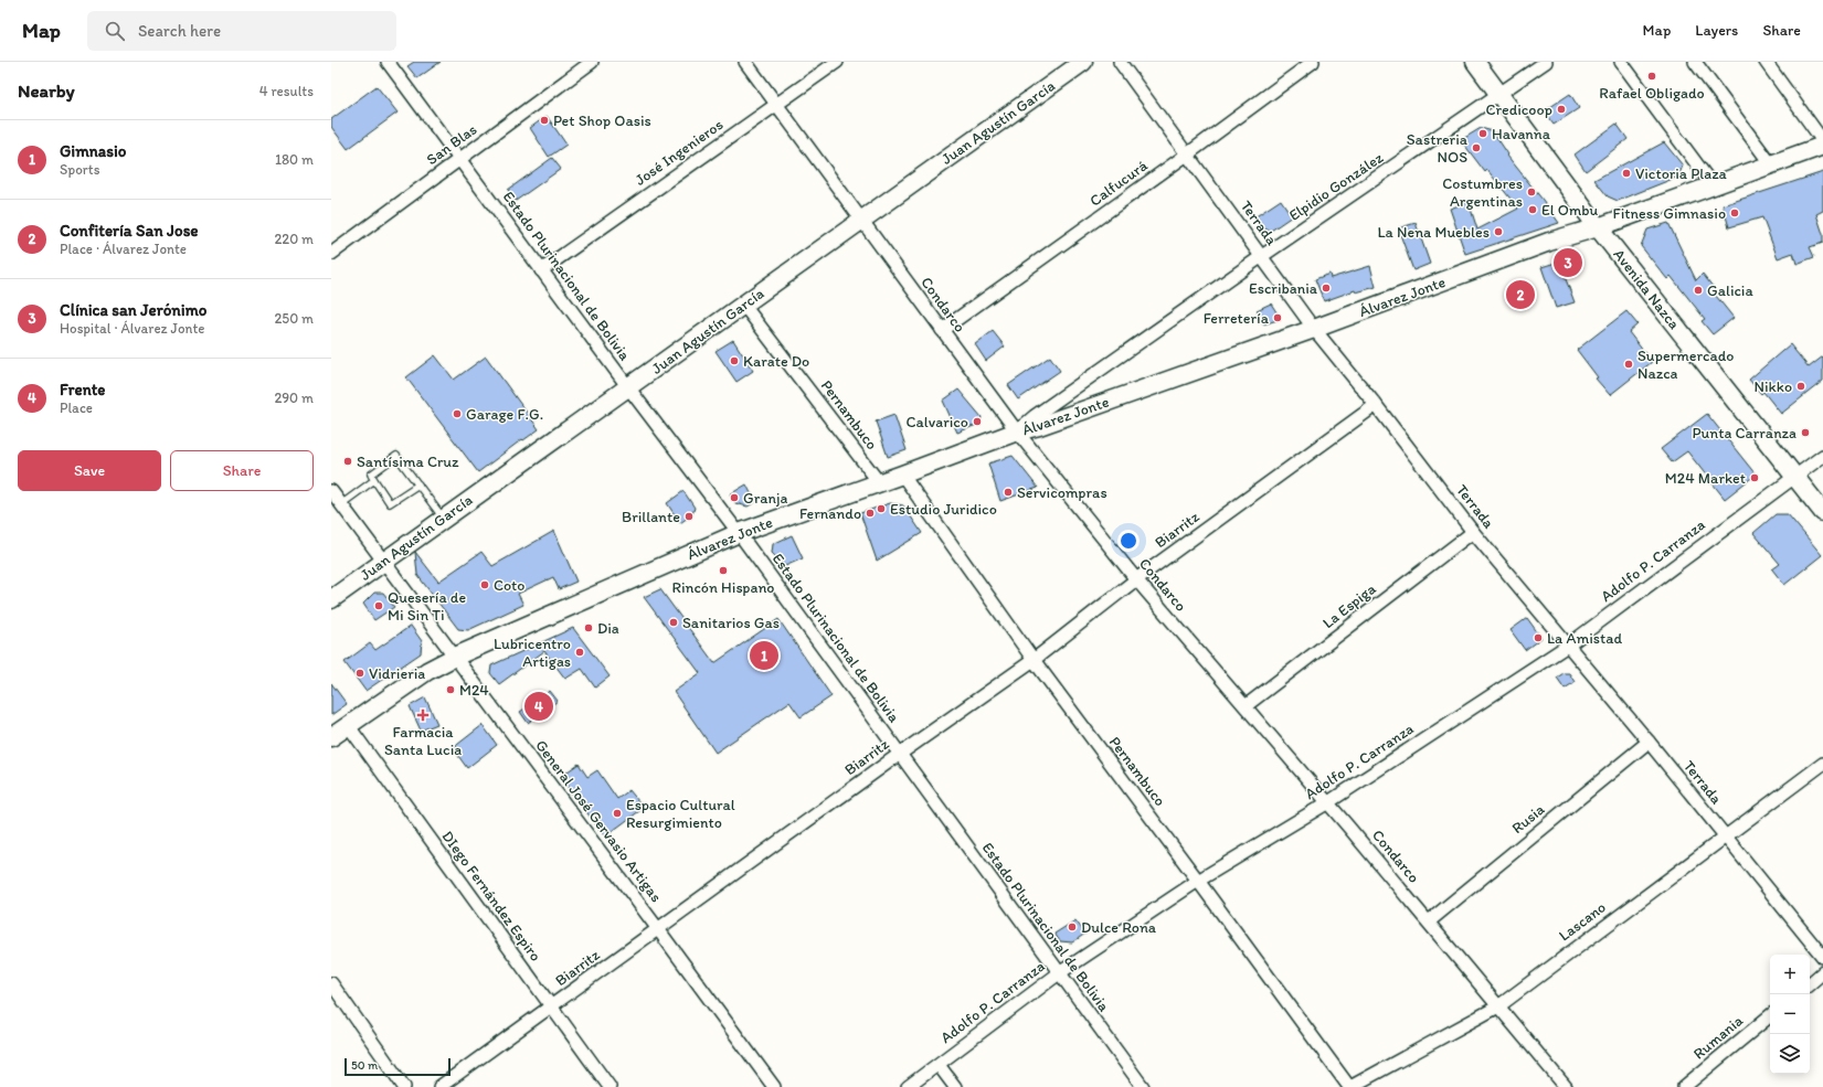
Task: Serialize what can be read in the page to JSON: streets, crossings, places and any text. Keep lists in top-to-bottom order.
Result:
{
  "streets": {
    "street": [
      "Juan Agustín García",
      "San Blas",
      "José Ingenieros",
      "Calfucurá",
      "Elpidio González",
      "Terrada",
      "Estado Plurinacional de Bolivia",
      "Avenida Nazca",
      "Álvarez Jonte",
      "Condarco",
      "Pernambuco",
      "Biarritz",
      "Adolfo P. Carranza",
      "La Espiga",
      "Rusia",
      "General José Gervasio Artigas",
      "DIego Fernández Espiro",
      "Lascano",
      "Rumania"
    ]
  },
  "crossings": [
    ["Juan Agustín García", "Estado Plurinacional de Bolivia"],
    ["Juan Agustín García", "Condarco"],
    ["Juan Agustín García", "Pernambuco"],
    ["Juan Agustín García", "General José Gervasio Artigas"],
    ["San Blas", "Estado Plurinacional de Bolivia"],
    ["José Ingenieros", "Estado Plurinacional de Bolivia"],
    ["José Ingenieros", "Condarco"],
    ["Calfucurá", "Terrada"],
    ["Calfucurá", "Condarco"],
    ["Elpidio González", "Terrada"],
    ["Elpidio González", "Avenida Nazca"],
    ["Elpidio González", "Álvarez Jonte"],
    ["Elpidio González", "Condarco"],
    ["Terrada", "Álvarez Jonte"],
    ["Terrada", "Biarritz"],
    ["Terrada", "Adolfo P. Carranza"],
    ["Terrada", "La Espiga"],
    ["Terrada", "Rusia"],
    ["Terrada", "Lascano"],
    ["Estado Plurinacional de Bolivia", "Álvarez Jonte"],
    ["Estado Plurinacional de Bolivia", "Biarritz"],
    ["Estado Plurinacional de Bolivia", "Adolfo P. Carranza"],
    ["Avenida Nazca", "Álvarez Jonte"],
    ["Avenida Nazca", "Adolfo P. Carranza"],
    ["Álvarez Jonte", "Condarco"],
    ["Álvarez Jonte", "Pernambuco"],
    ["Álvarez Jonte", "General José Gervasio Artigas"],
    ["Álvarez Jonte", "DIego Fernández Espiro"],
    ["Condarco", "Biarritz"],
    ["Condarco", "Adolfo P. Carranza"],
    ["Condarco", "La Espiga"],
    ["Condarco", "Rusia"],
    ["Condarco", "Lascano"],
    ["Pernambuco", "Biarritz"],
    ["Pernambuco", "Adolfo P. Carranza"],
    ["Pernambuco", "Lascano"],
    ["Biarritz", "General José Gervasio Artigas"],
    ["Biarritz", "DIego Fernández Espiro"]
  ],
  "places": {
    "other": [
      "Rafael Obligado",
      "Credicoop",
      "Pet Shop Oasis",
      "Havanna",
      "Sastreria NOS",
      "Victoria Plaza",
      "Costumbres Argentinas",
      "El Ombu",
      "Fitness Gimnasio",
      "La Nena Muebles",
      "Escribania",
      "Galicia",
      "Ferretería",
      "Karate Do",
      "Supermercado Nazca",
      "Nikko",
      "Garage F.G.",
      "Calvarico",
      "Punta Carranza",
      "Santísima Cruz",
      "M24 Market",
      "Servicompras",
      "Granja",
      "Estudio Juridico",
      "Fernando",
      "Brillante",
      "Rincón Hispano",
      "Coto",
      "Quesería de Mi Sin Ti",
      "Sanitarios Gas",
      "Dia",
      "La Amistad",
      "Lubricentro Artigas",
      "Vidrieria",
      "M24",
      "Espacio Cultural Resurgimiento",
      "Dulce Rona"
    ],
    "health": ["Farmacia Santa Lucia"]
  },
  "scale_bar": "50 m",
  "page": {
    "header": "Map",
    "search": "Search here",
    "nav": ["Map", "Layers", "Share"],
    "heading": ["Nearby", "4 results"],
    "list": [
      {
        "mark": "1",
        "name": "Gimnasio",
        "note": "Sports",
        "value": "180 m"
      },
      {
        "mark": "2",
        "name": "Confitería San Jose",
        "note": "Place · Álvarez Jonte",
        "value": "220 m"
      },
      {
        "mark": "3",
        "name": "Clínica san Jerónimo",
        "note": "Hospital · Álvarez Jonte",
        "value": "250 m"
      },
      {
        "mark": "4",
        "name": "Frente",
        "note": "Place",
        "value": "290 m"
      }
    ],
    "pins": [
      "3",
      "2",
      "1",
      "4"
    ],
    "buttons": ["Save", "Share"],
    "map_buttons": ["+", "−"],
    "scale": "50 m"
  }
}
